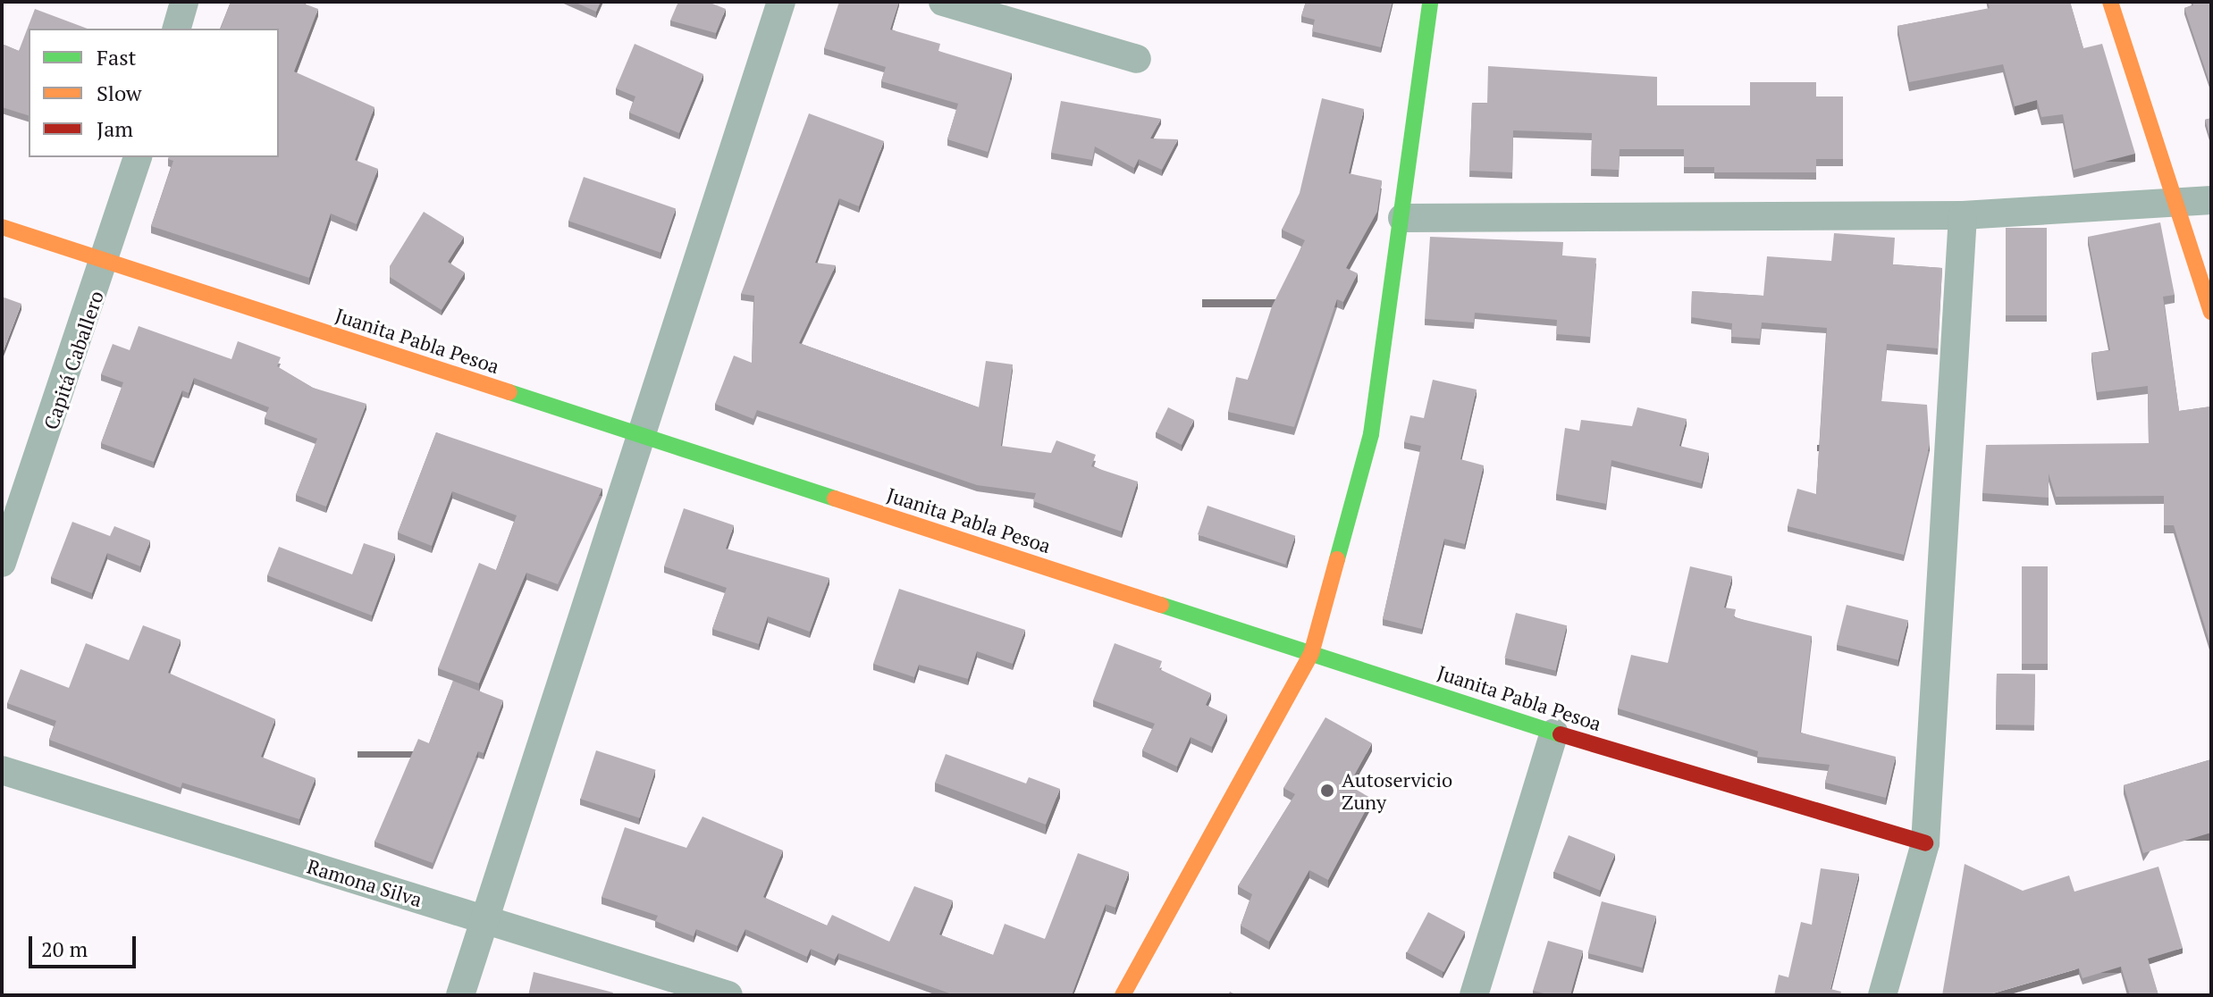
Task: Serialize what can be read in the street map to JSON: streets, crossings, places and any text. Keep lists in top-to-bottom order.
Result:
{
  "streets": {
    "street": ["Juanita Pabla Pesoa", "Capitá Caballero", "Ramona Silva"]
  },
  "crossings": [
    ["Juanita Pabla Pesoa", "Capitá Caballero"]
  ],
  "places": ["Autoservicio Zuny"],
  "legend": ["Fast", "Slow", "Jam"],
  "scale_bar": "20 m"
}
